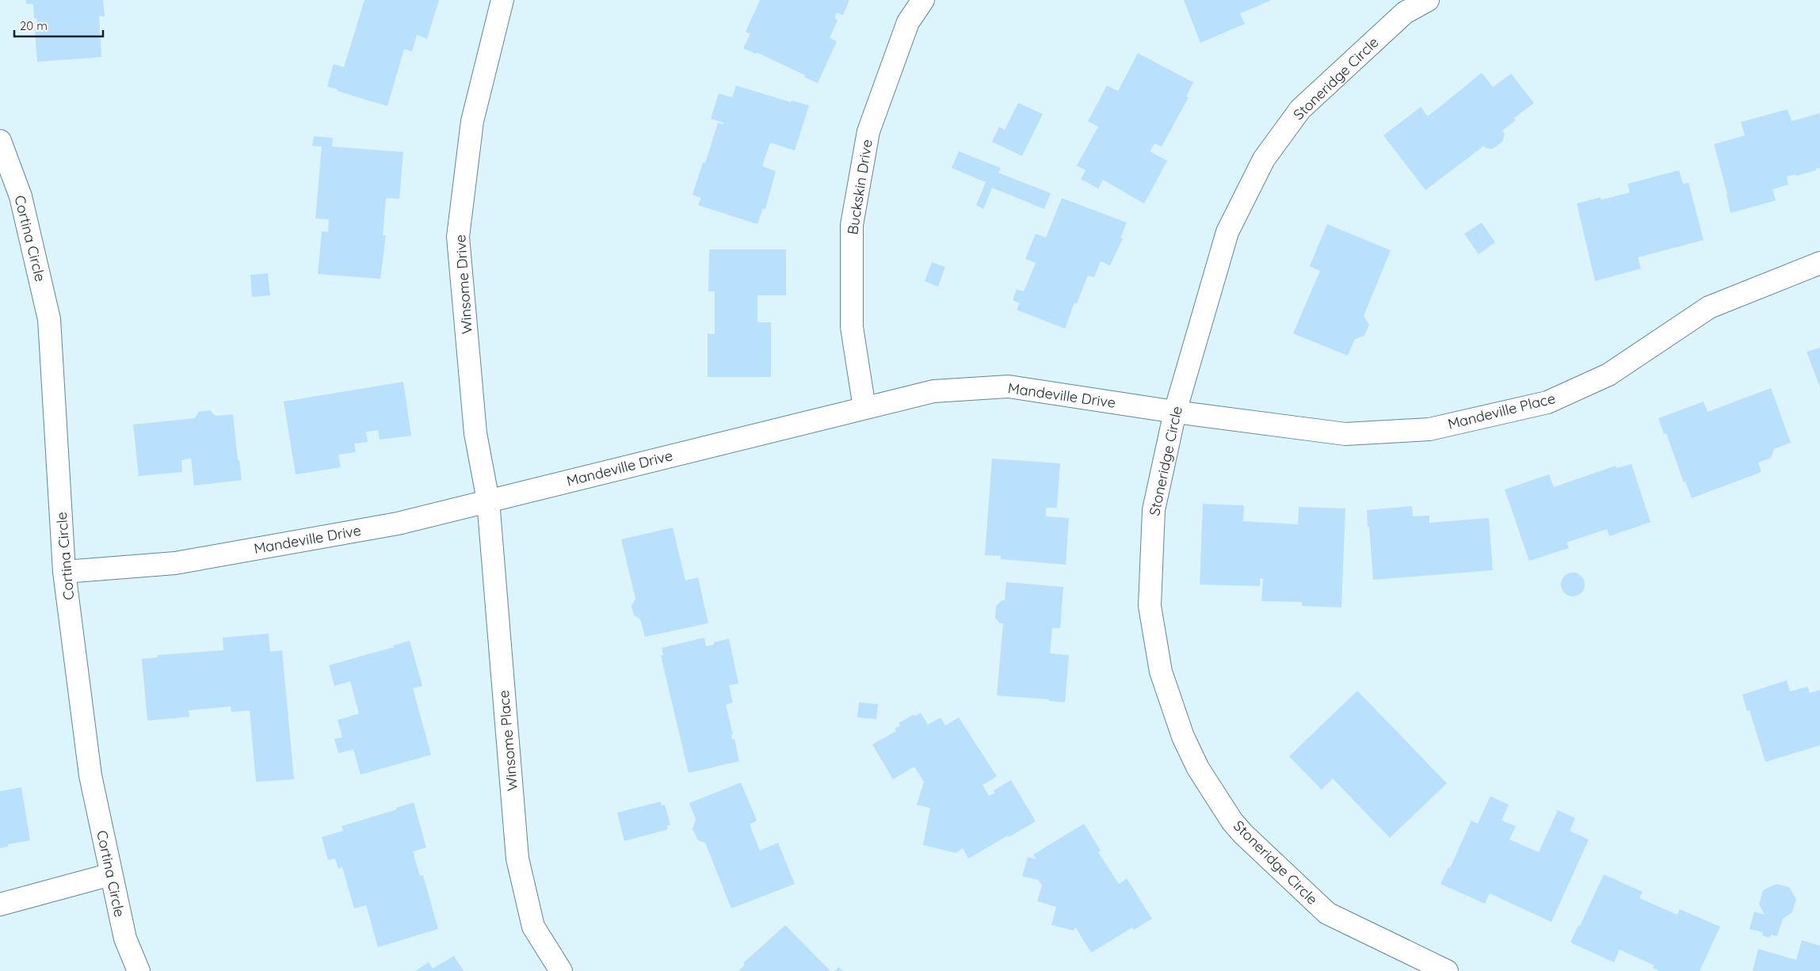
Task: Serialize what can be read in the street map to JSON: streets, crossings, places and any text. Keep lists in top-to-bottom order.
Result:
{
  "streets": {
    "street": [
      "Stoneridge Circle",
      "Buckskin Drive",
      "Cortina Circle",
      "Winsome Drive",
      "Mandeville Drive",
      "Mandeville Place",
      "Winsome Place"
    ]
  },
  "crossings": [
    ["Stoneridge Circle", "Mandeville Drive"],
    ["Stoneridge Circle", "Mandeville Place"],
    ["Buckskin Drive", "Mandeville Drive"],
    ["Cortina Circle", "Mandeville Drive"],
    ["Winsome Drive", "Mandeville Drive"],
    ["Winsome Drive", "Winsome Place"],
    ["Mandeville Drive", "Mandeville Place"],
    ["Mandeville Drive", "Winsome Place"]
  ],
  "scale_bar": "20 m"
}
